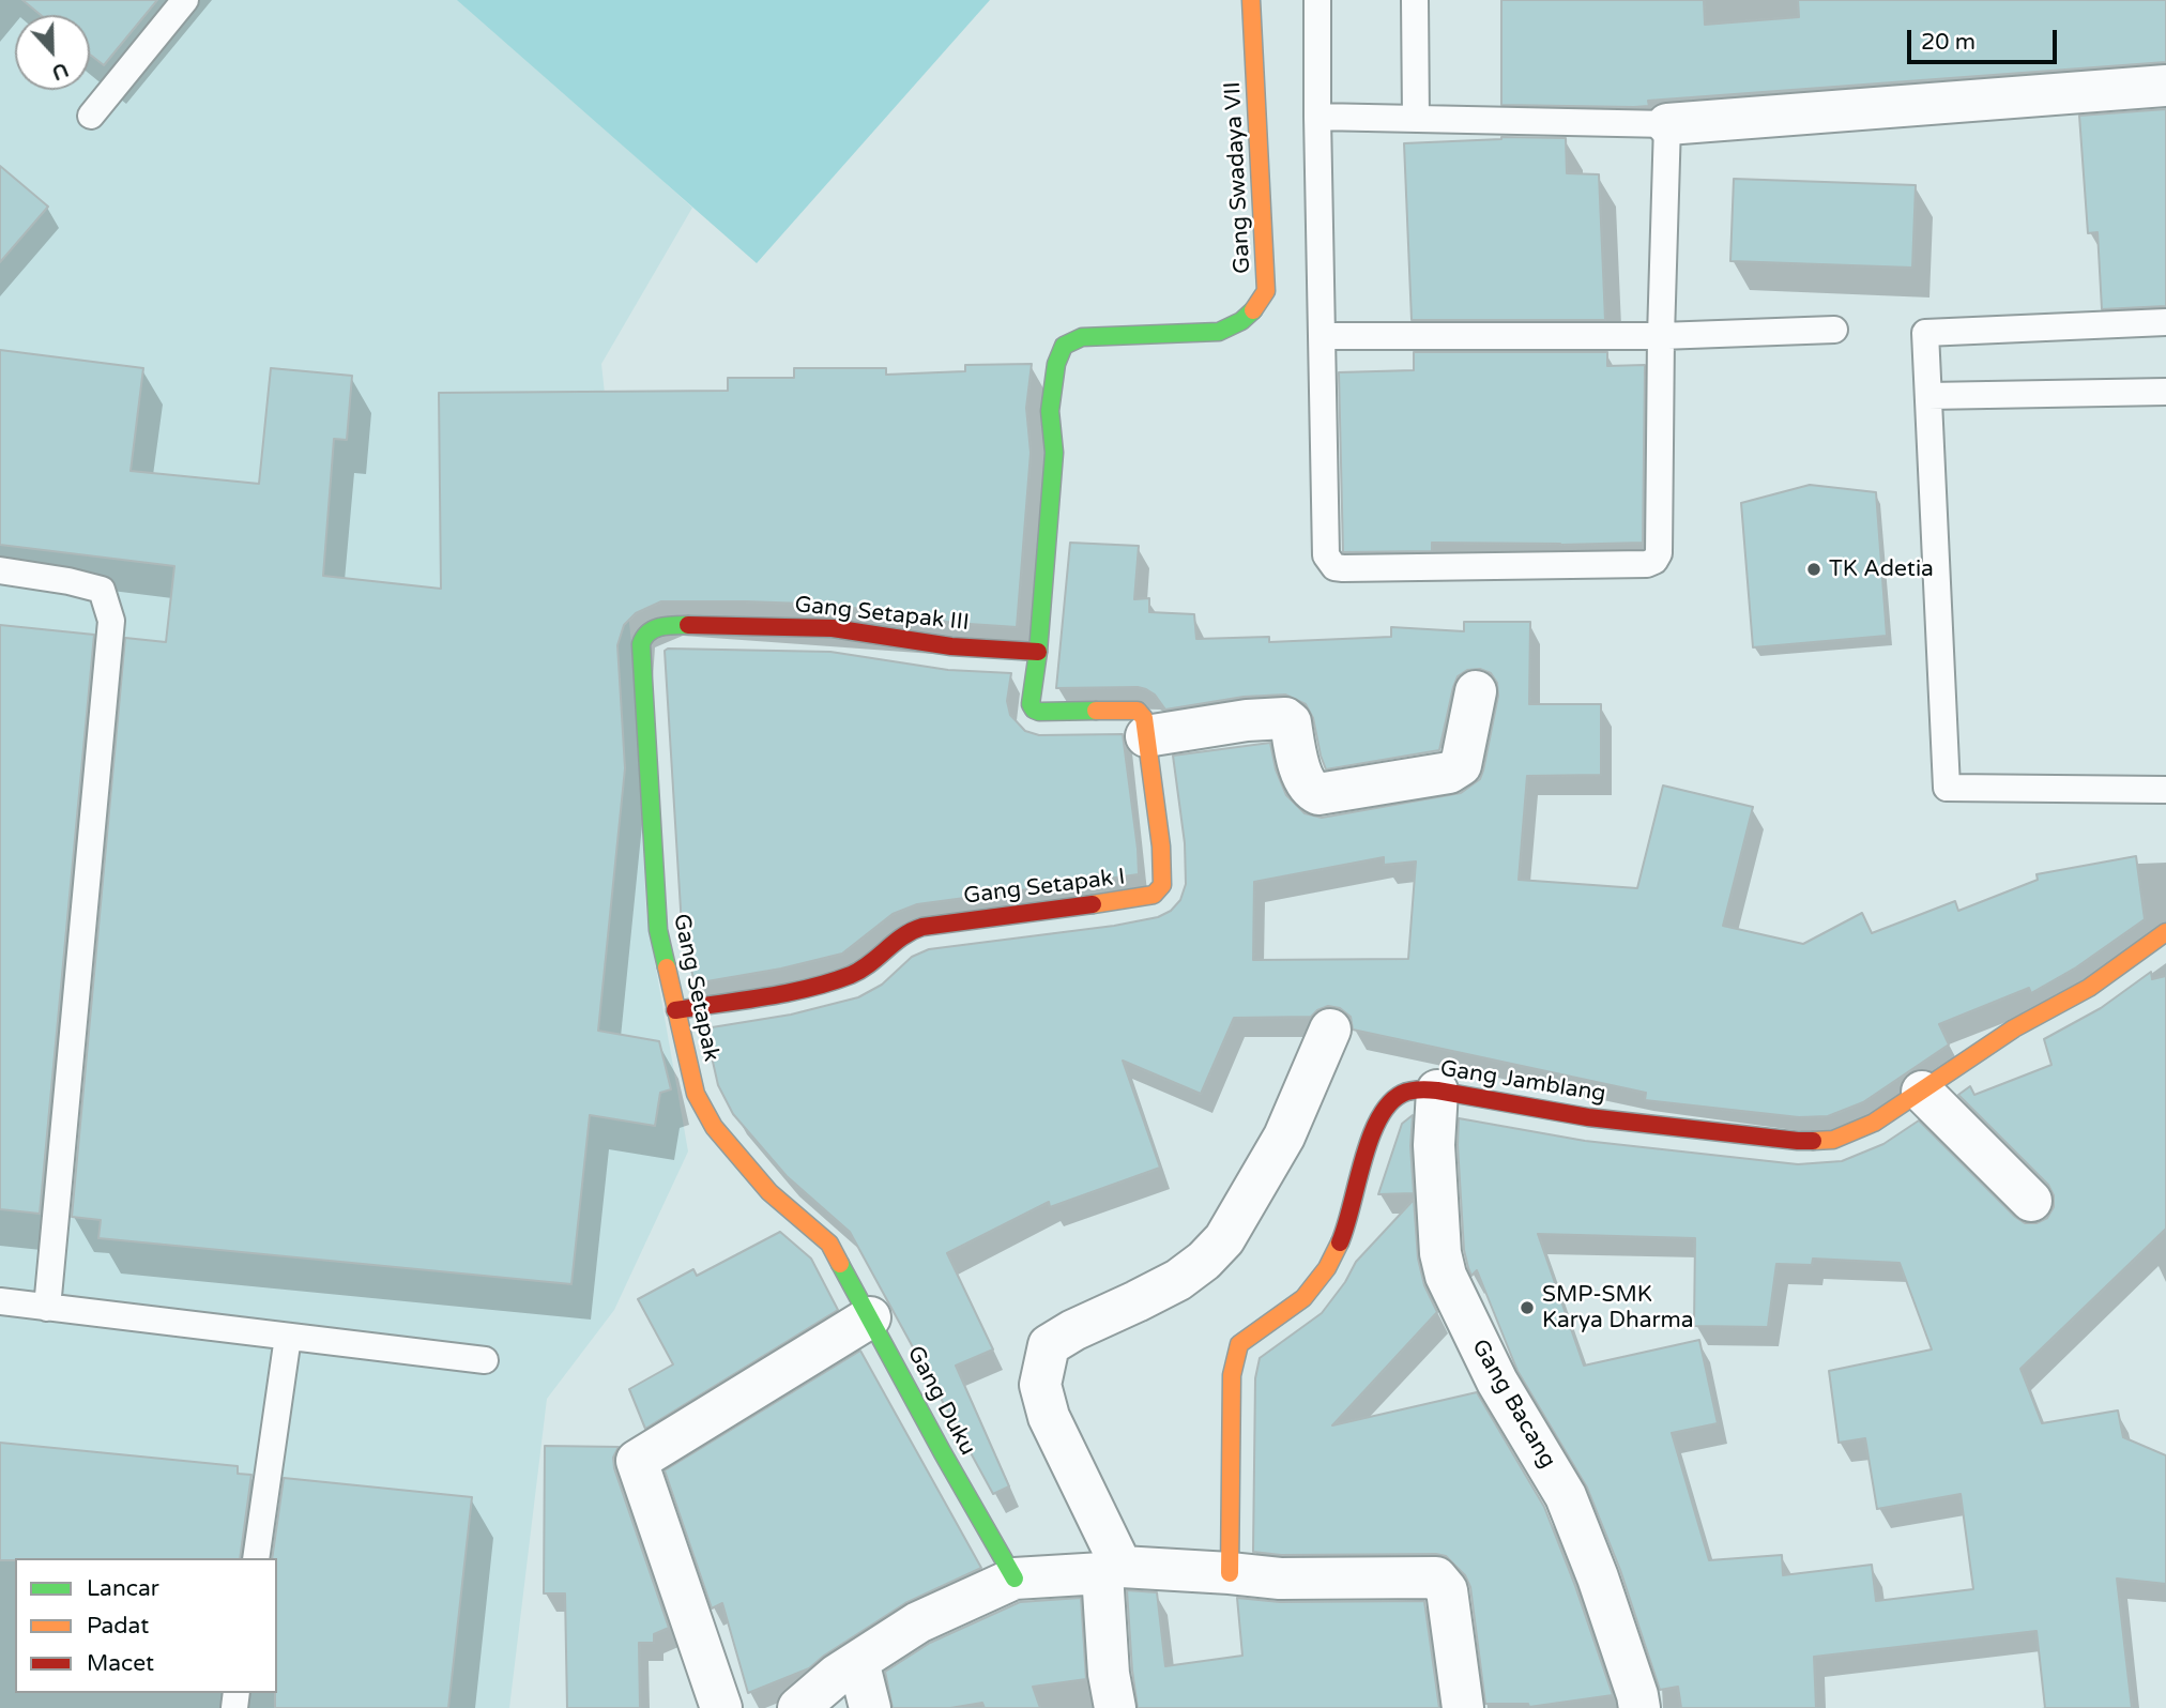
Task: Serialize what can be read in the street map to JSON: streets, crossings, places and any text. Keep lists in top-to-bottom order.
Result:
{
  "streets": {
    "street": [
      "Gang Swadaya VII",
      "Gang Setapak III",
      "Gang Setapak I",
      "Gang Setapak",
      "Gang Jamblang",
      "Gang Duku",
      "Gang Bacang"
    ]
  },
  "crossings": [
    ["Gang Swadaya VII", "Gang Setapak I"],
    ["Gang Setapak III", "Gang Setapak I"],
    ["Gang Setapak III", "Gang Setapak"],
    ["Gang Setapak I", "Gang Setapak"],
    ["Gang Setapak", "Gang Duku"],
    ["Gang Jamblang", "Gang Bacang"]
  ],
  "places": ["TK Adetia", "SMP-SMK Karya Dharma"],
  "legend": ["Lancar", "Padat", "Macet"],
  "scale_bar": "20 m",
  "north": "bottom"
}
